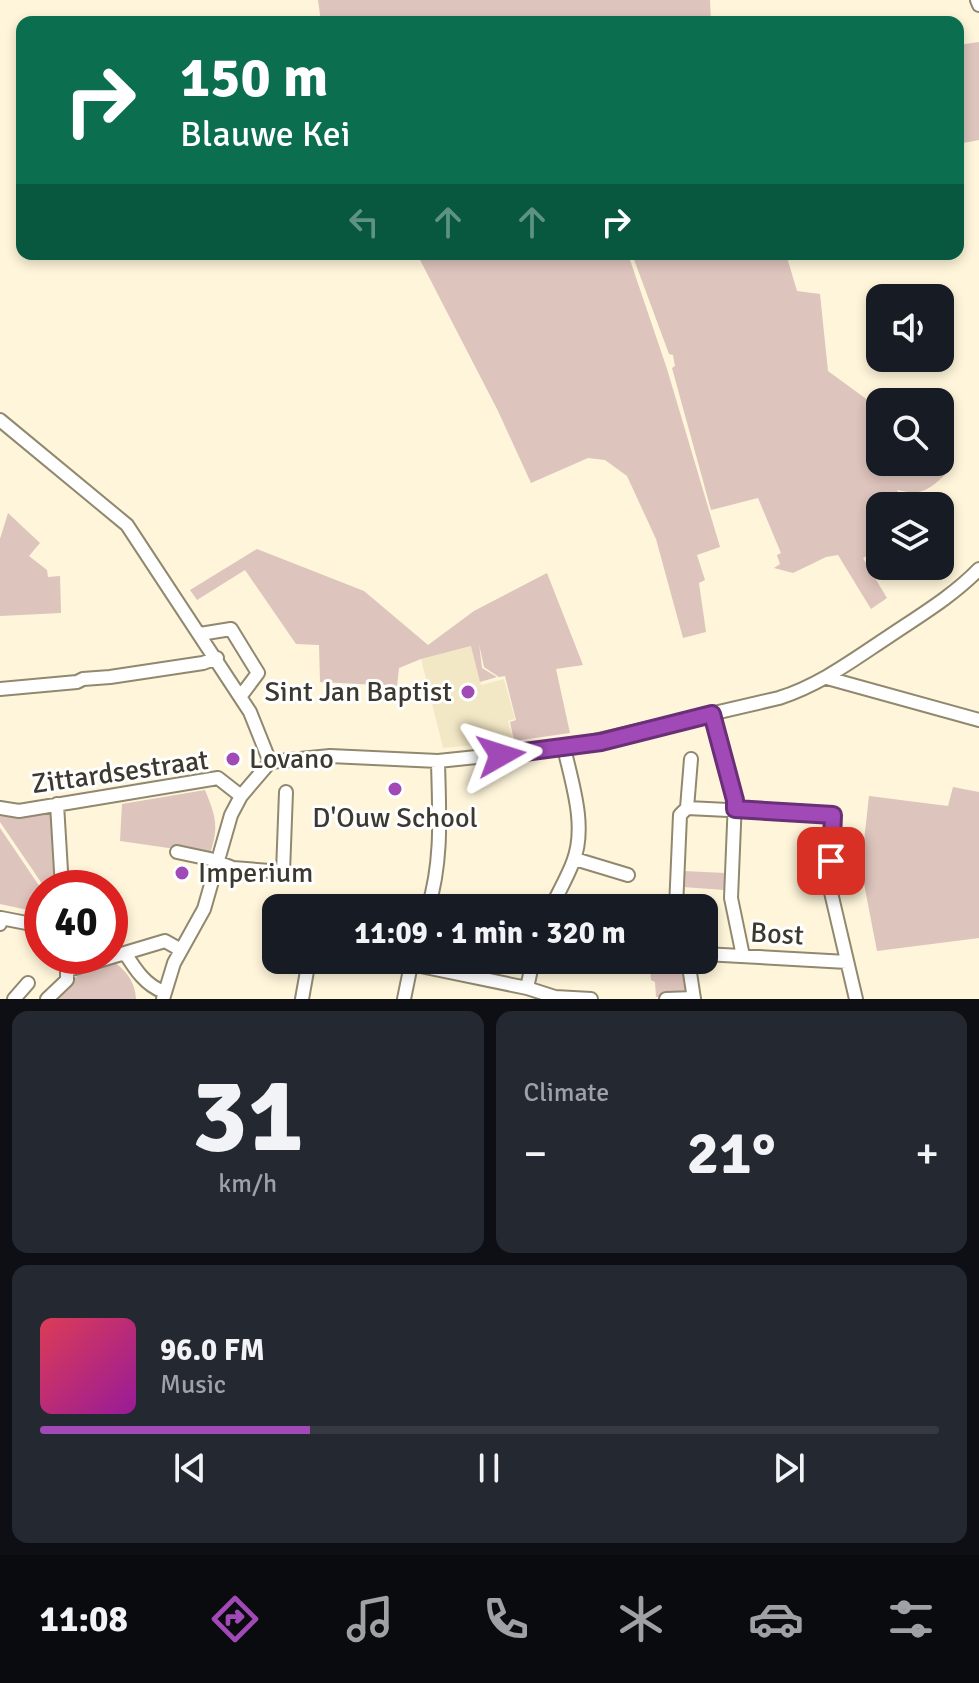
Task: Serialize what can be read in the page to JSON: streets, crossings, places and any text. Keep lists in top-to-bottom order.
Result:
{
  "streets": {
    "street": ["Zittardsestraat", "Bost"]
  },
  "places": [
    "Sint Jan Baptist",
    "Lovano",
    "D'Ouw School",
    "Imperium"
  ],
  "page": {
    "turn": ["150 m", "Blauwe Kei"],
    "limit": "40",
    "trip": "11:09 · 1 min · 320 m",
    "tile": [
      ["31", "km/h"],
      "Climate"
    ],
    "heat": ["−", "21°", "+"],
    "song": ["96.0 FM", "Music"],
    "tabs": "11:08"
  }
}
